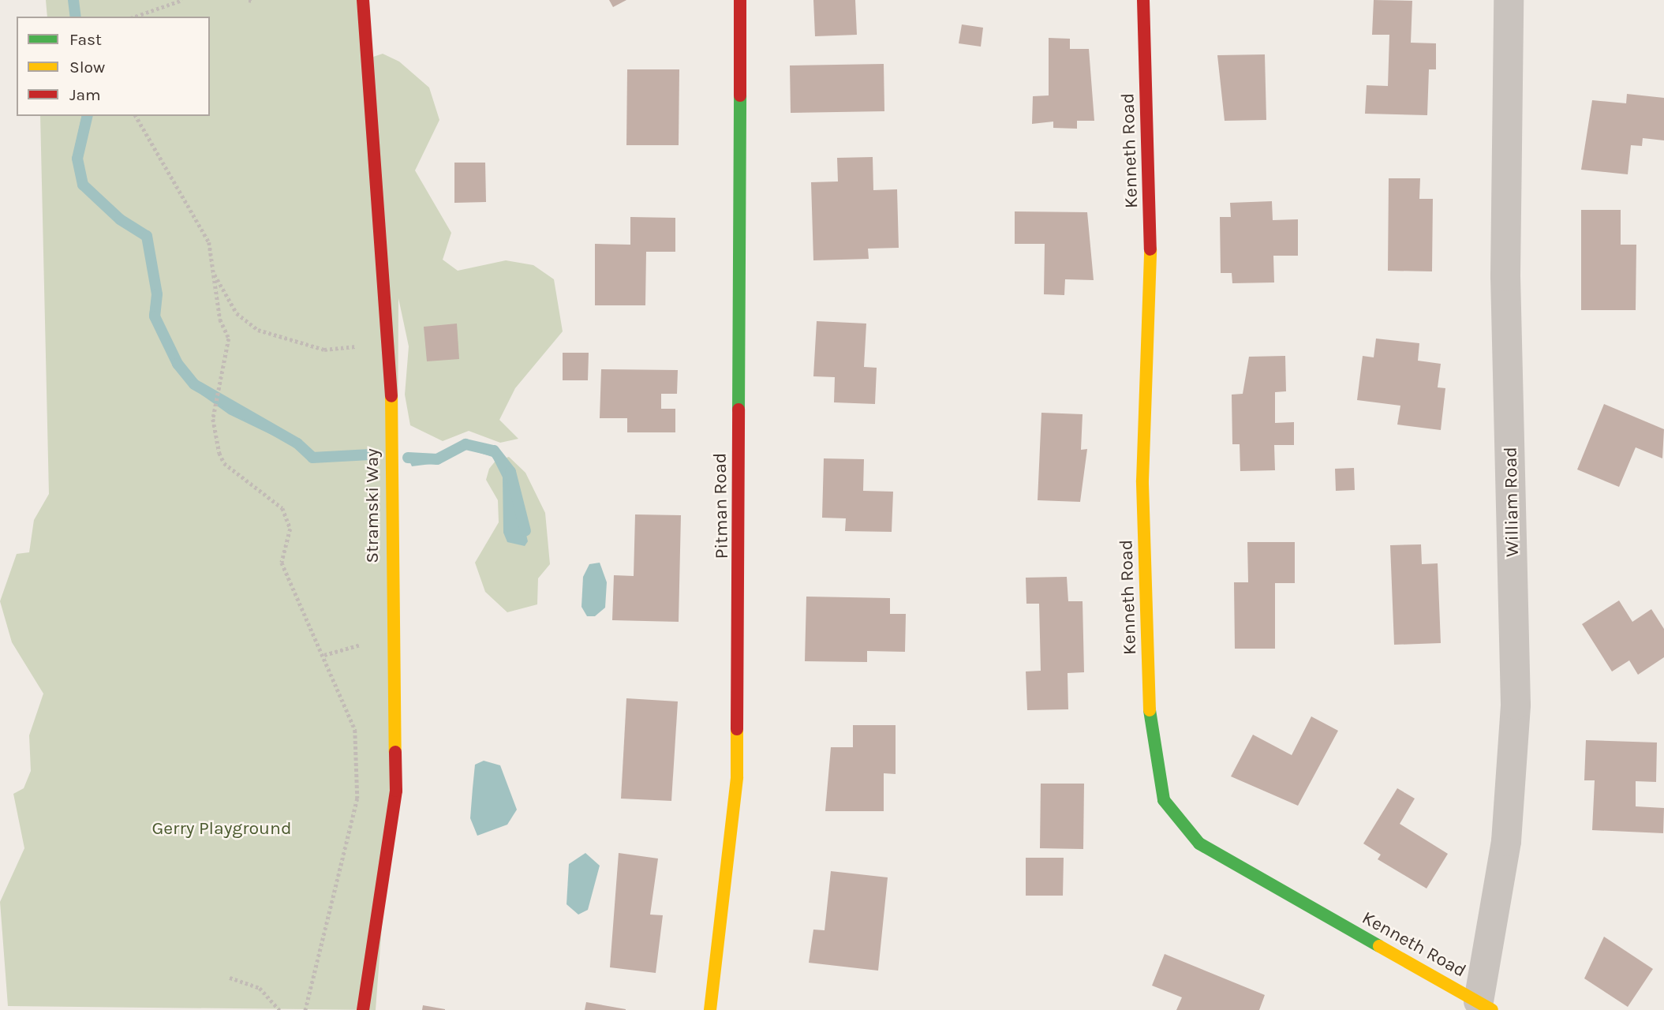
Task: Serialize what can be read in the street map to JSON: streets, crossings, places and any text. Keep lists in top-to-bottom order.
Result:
{
  "streets": {
    "street": [
      "Kenneth Road",
      "William Road",
      "Stramski Way",
      "Pitman Road"
    ]
  },
  "crossings": [
    ["Kenneth Road", "William Road"]
  ],
  "parks": ["Gerry Playground"],
  "legend": ["Fast", "Slow", "Jam"]
}
